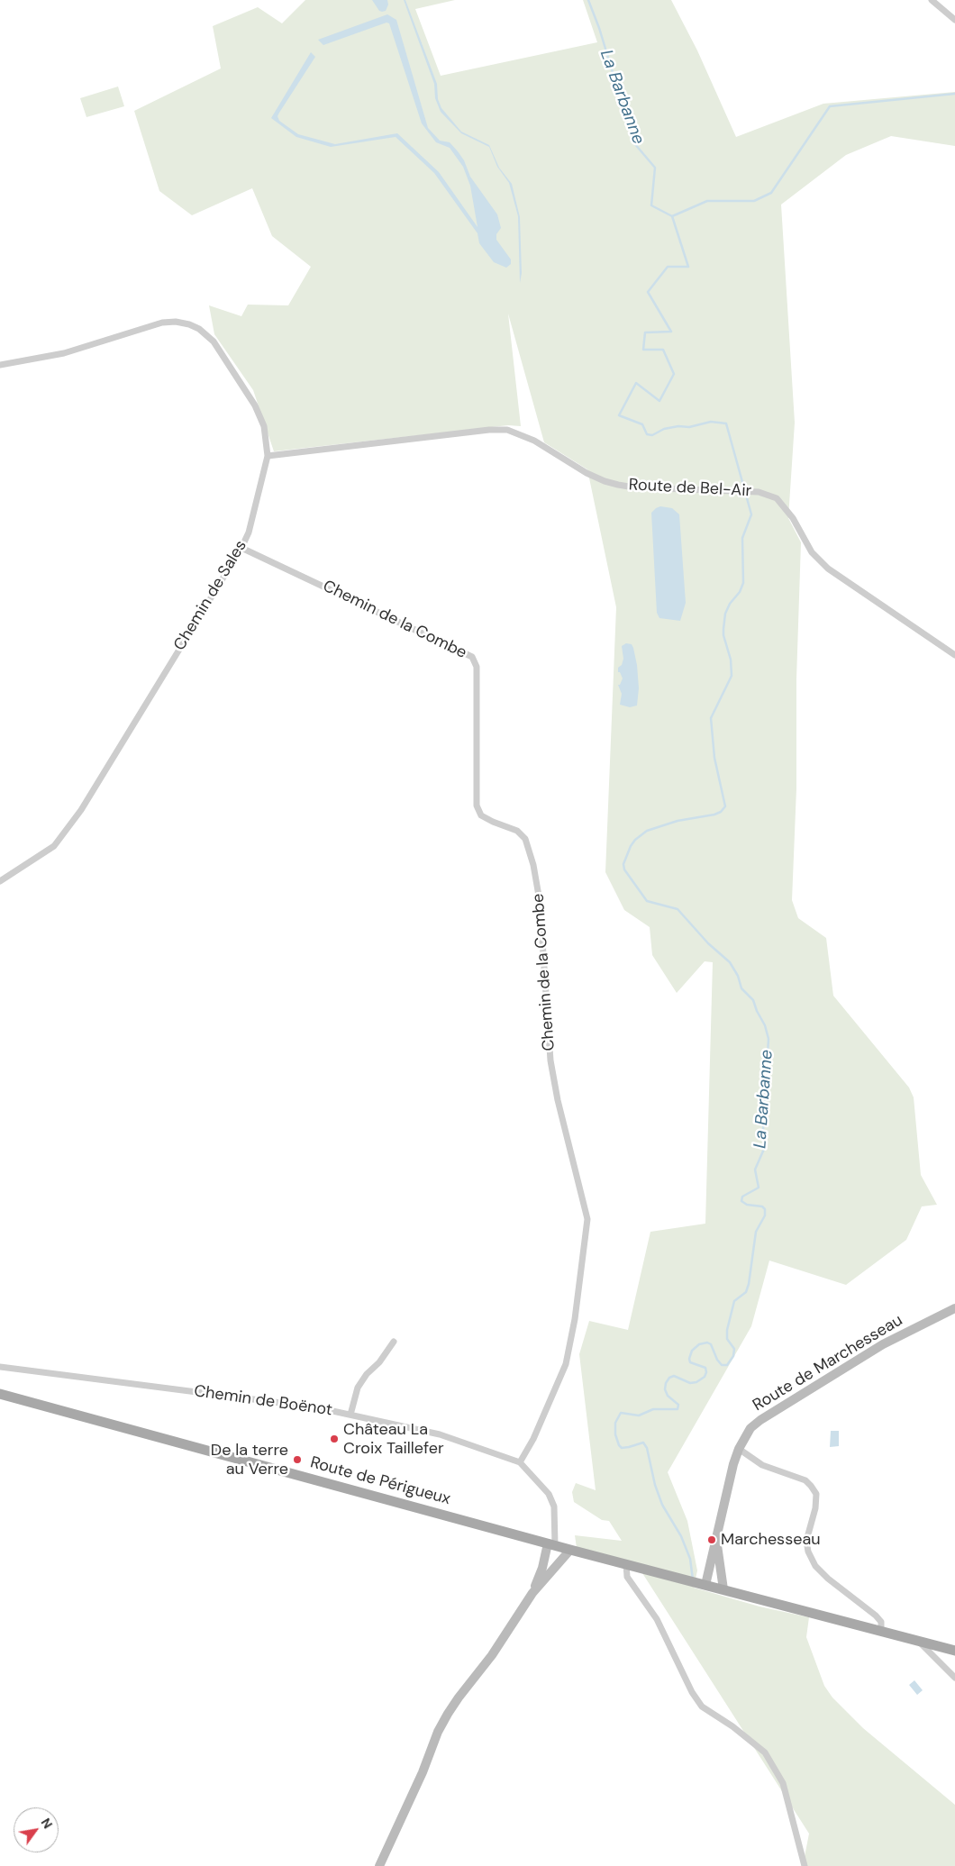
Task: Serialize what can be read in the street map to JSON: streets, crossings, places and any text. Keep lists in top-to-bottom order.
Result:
{
  "streets": {
    "main road": ["Route de Périgueux"],
    "street": [
      "Route de Bel-Air",
      "Chemin de Sales",
      "Chemin de la Combe",
      "Route de Marchesseau",
      "Chemin de Boënot"
    ]
  },
  "crossings": [
    ["Route de Bel-Air", "Chemin de Sales"],
    ["Chemin de Sales", "Chemin de la Combe"],
    ["Chemin de la Combe", "Chemin de Boënot"],
    ["Route de Marchesseau", "Route de Périgueux"]
  ],
  "water": ["La Barbanne"],
  "places": ["Château La Croix Taillefer", "De la terre au Verre", "Marchesseau"],
  "north": "top right"
}
